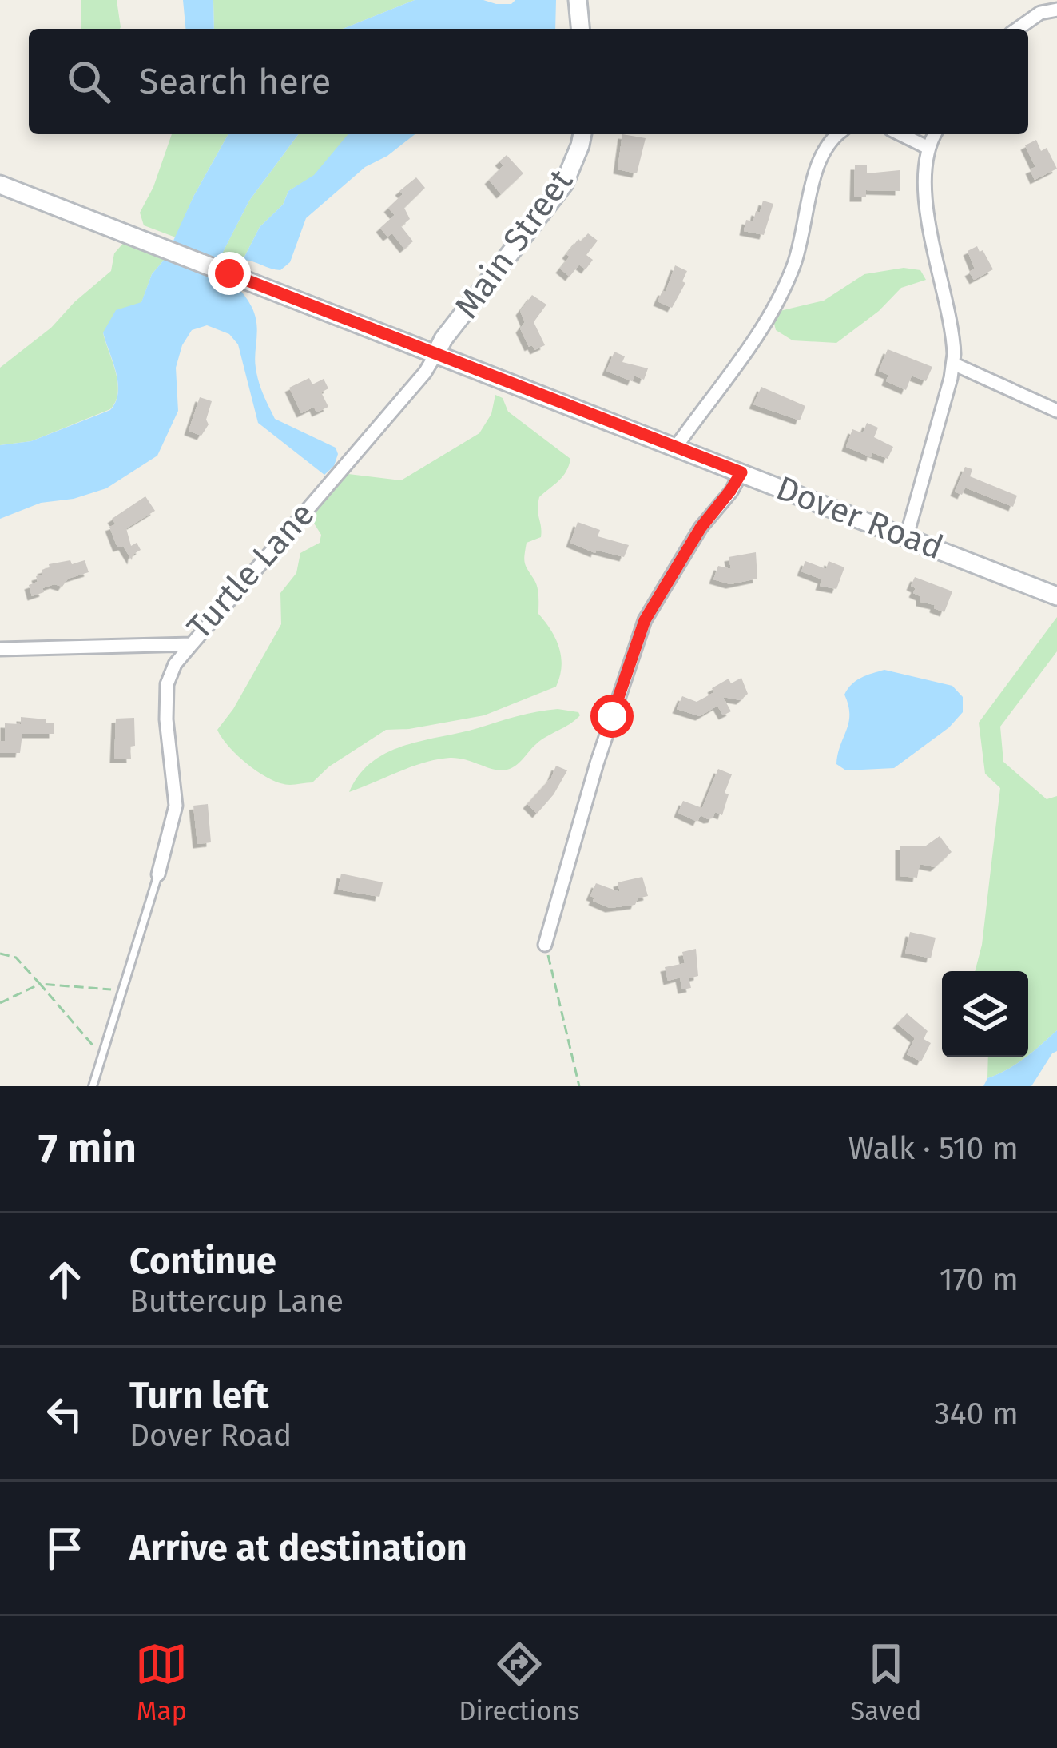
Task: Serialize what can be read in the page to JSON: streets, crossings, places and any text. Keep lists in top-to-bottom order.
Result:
{
  "streets": {
    "street": ["Main Street", "Dover Road", "Turtle Lane"]
  },
  "crossings": [
    ["Main Street", "Dover Road"],
    ["Main Street", "Turtle Lane"],
    ["Dover Road", "Turtle Lane"]
  ],
  "page": {
    "search": "Search here",
    "heading": ["7 min", "Walk · 510 m"],
    "list": [
      ["Continue", "Buttercup Lane", "170 m"],
      ["Turn left", "Dover Road", "340 m"],
      "Arrive at destination"
    ],
    "nav": ["Map", "Directions", "Saved"]
  }
}
